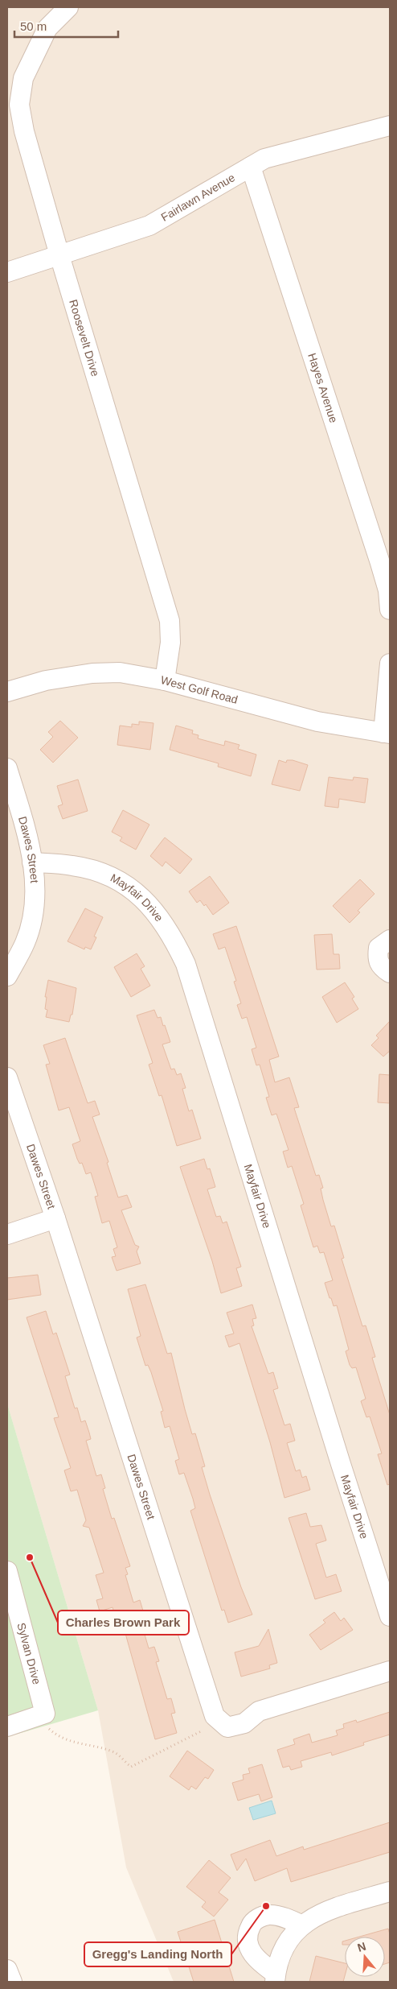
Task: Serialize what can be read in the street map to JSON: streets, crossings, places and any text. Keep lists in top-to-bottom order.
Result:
{
  "streets": {
    "street": [
      "Fairlawn Avenue",
      "Roosevelt Drive",
      "Hayes Avenue",
      "West Golf Road",
      "Dawes Street",
      "Mayfair Drive",
      "Sylvan Drive"
    ]
  },
  "crossings": [
    ["Fairlawn Avenue", "Roosevelt Drive"],
    ["Fairlawn Avenue", "Hayes Avenue"],
    ["Roosevelt Drive", "West Golf Road"],
    ["Dawes Street", "Mayfair Drive"]
  ],
  "places": ["Charles Brown Park", "Gregg's Landing North"],
  "scale_bar": "50 m",
  "north": "top"
}
